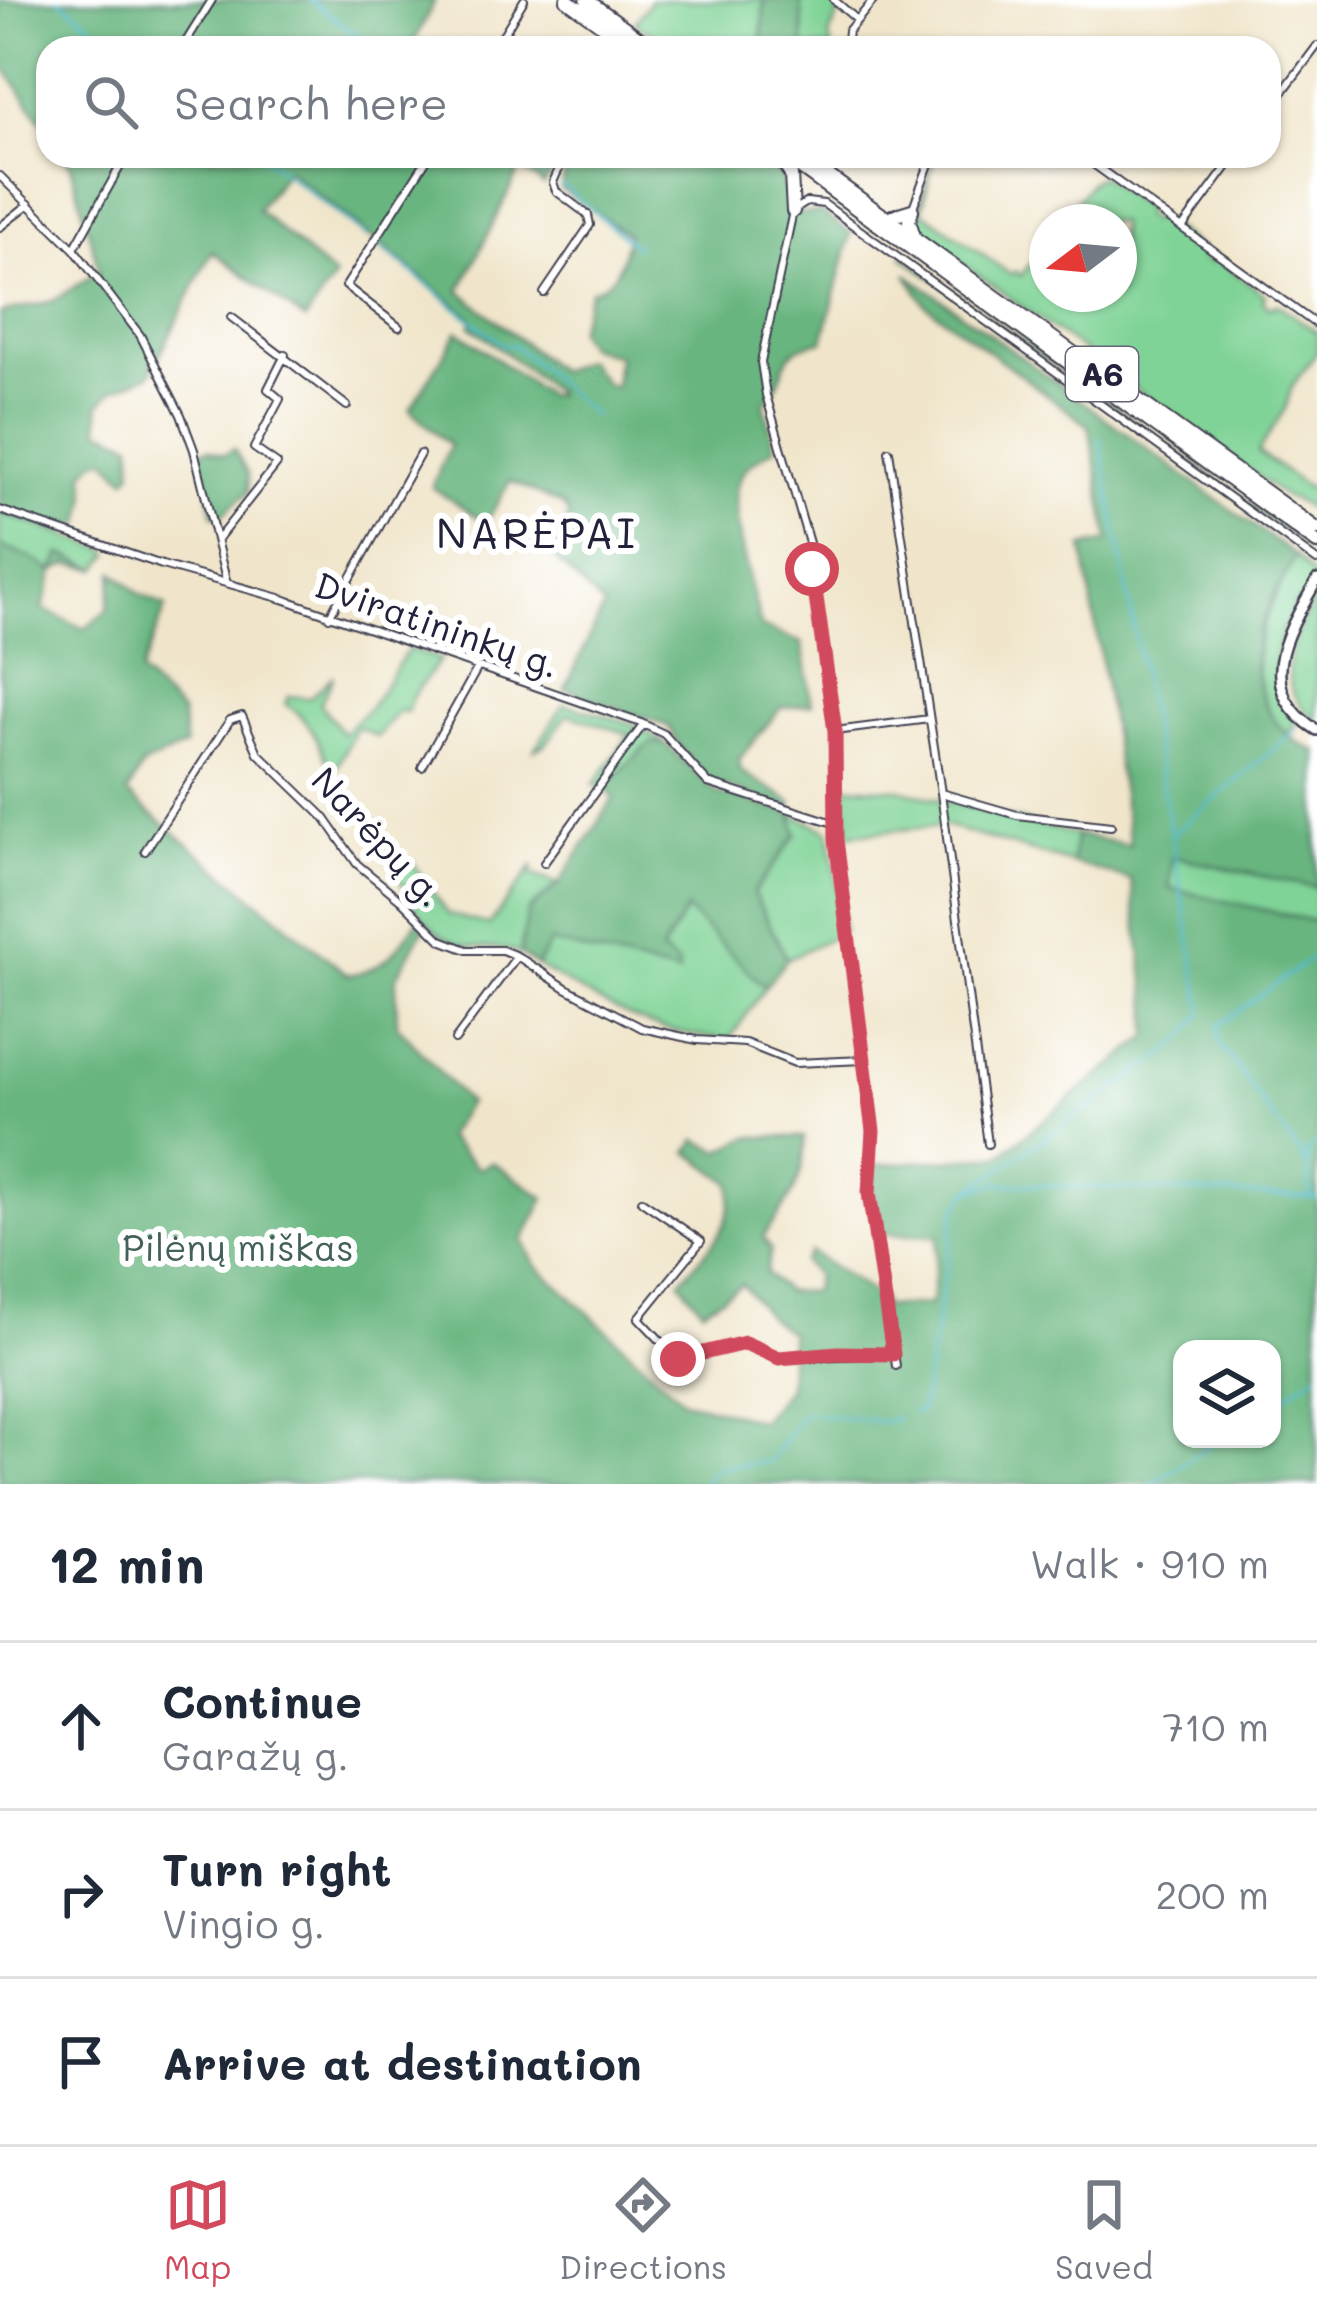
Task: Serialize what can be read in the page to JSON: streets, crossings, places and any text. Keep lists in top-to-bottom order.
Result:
{
  "streets": {
    "highway": ["A6"],
    "street": ["Dviratininkų g.", "Narėpų g."]
  },
  "districts": ["NARĖPAI"],
  "parks": ["Pilėnų miškas"],
  "north": "left",
  "page": {
    "search": "Search here",
    "heading": ["12 min", "Walk · 910 m"],
    "list": [
      ["Continue", "Garažų g.", "710 m"],
      ["Turn right", "Vingio g.", "200 m"],
      "Arrive at destination"
    ],
    "nav": ["Map", "Directions", "Saved"]
  }
}
